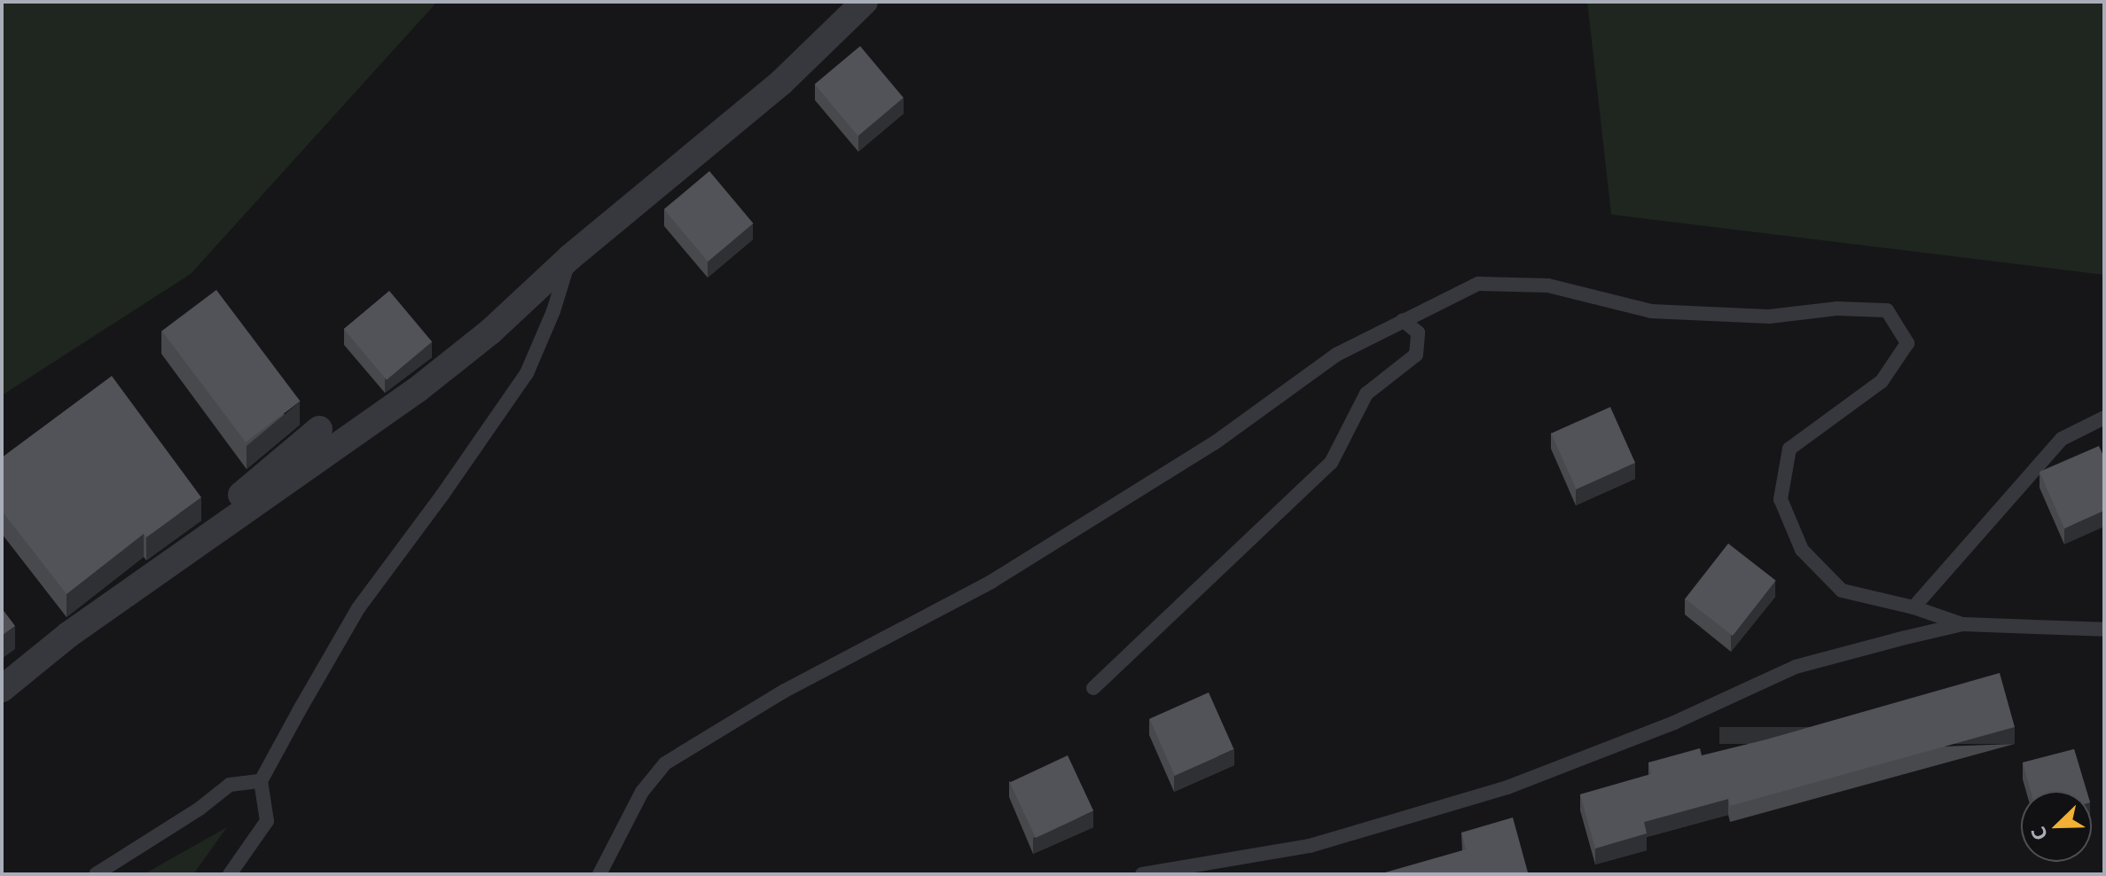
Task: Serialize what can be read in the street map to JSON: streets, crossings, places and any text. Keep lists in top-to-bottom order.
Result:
{
  "north": "bottom left"
}
